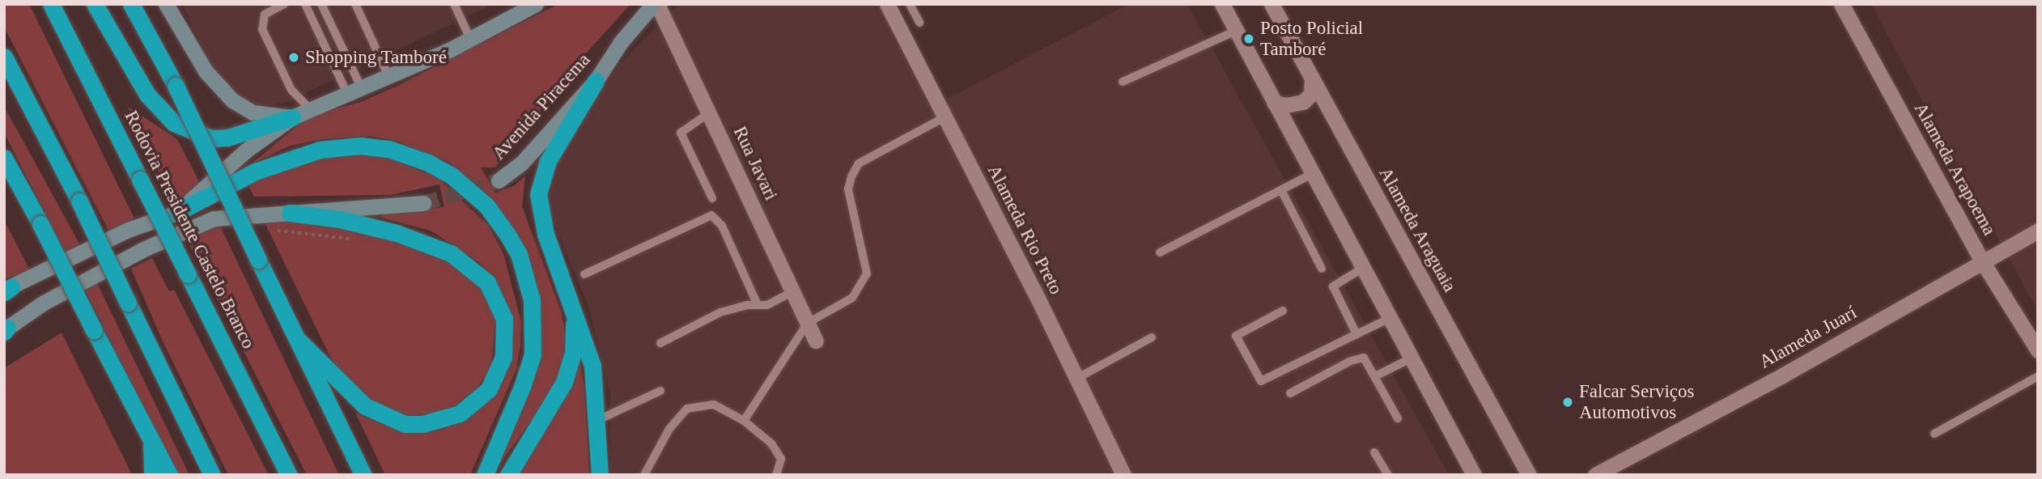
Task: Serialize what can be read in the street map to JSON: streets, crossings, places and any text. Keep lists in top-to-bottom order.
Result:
{
  "streets": {
    "highway": ["Rodovia Presidente Castelo Branco"],
    "main road": ["Avenida Piracema"],
    "street": [
      "Rua Javari",
      "Alameda Arapoema",
      "Alameda Rio Preto",
      "Alameda Araguaia",
      "Alameda Juarí"
    ]
  },
  "crossings": [
    ["Avenida Piracema", "Rua Javari"],
    ["Alameda Arapoema", "Alameda Juarí"]
  ],
  "places": ["Posto Policial Tamboré", "Shopping Tamboré", "Falcar Serviços Automotivos"]
}
